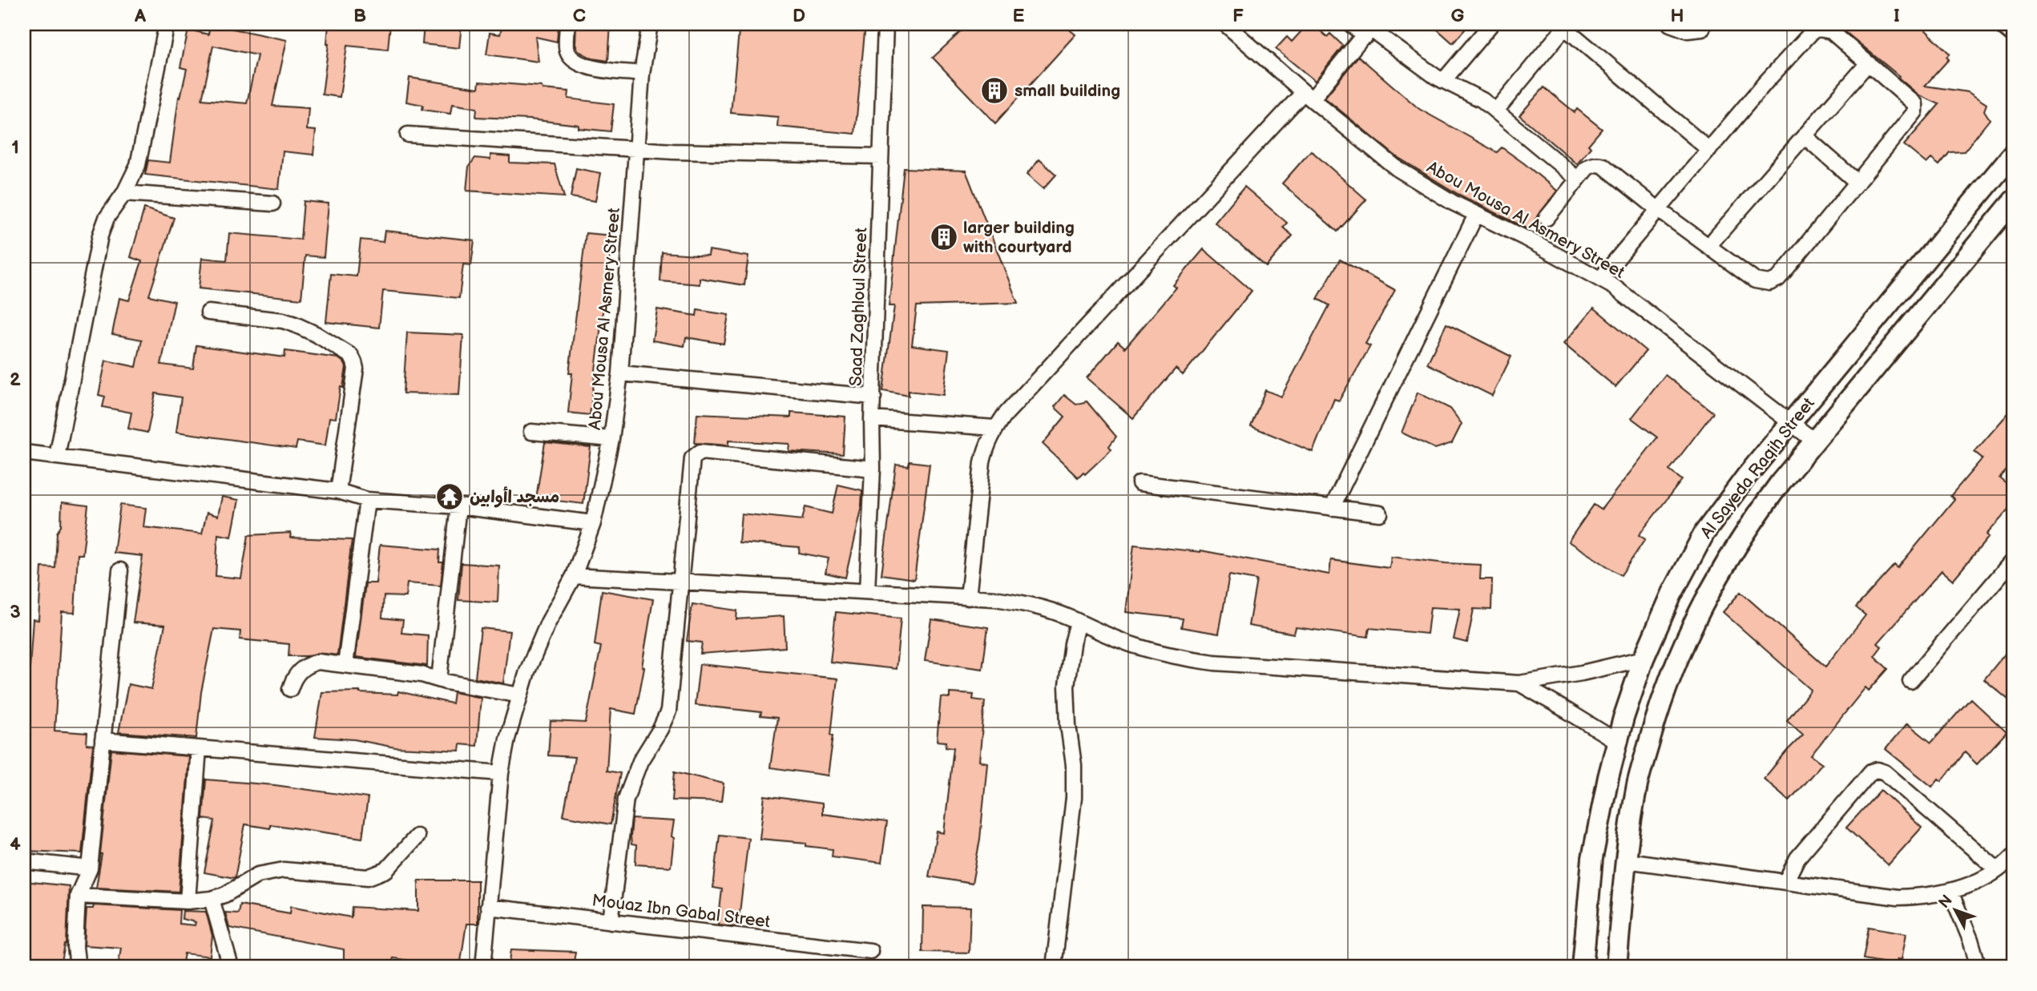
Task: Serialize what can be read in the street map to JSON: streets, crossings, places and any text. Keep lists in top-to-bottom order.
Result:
{
  "streets": {
    "street": [
      "Abou Mousa Al Asmery Street",
      "Saad Zaghloul Street",
      "Al Sayeda Raqih Street",
      "Mouaz Ibn Gabal Street"
    ]
  },
  "crossings": [
    ["Abou Mousa Al Asmery Street", "Al Sayeda Raqih Street"],
    ["Abou Mousa Al Asmery Street", "Mouaz Ibn Gabal Street"]
  ],
  "places": {
    "building": ["small building", "larger building with courtyard"],
    "temple": ["مسجد اأوابين"]
  },
  "north": "top left",
  "grid": {
    "columns": [
      "A",
      "B",
      "C",
      "D",
      "E",
      "F",
      "G",
      "H",
      "I"
    ],
    "rows": [
      "1",
      "2",
      "3",
      "4"
    ]
  }
}
